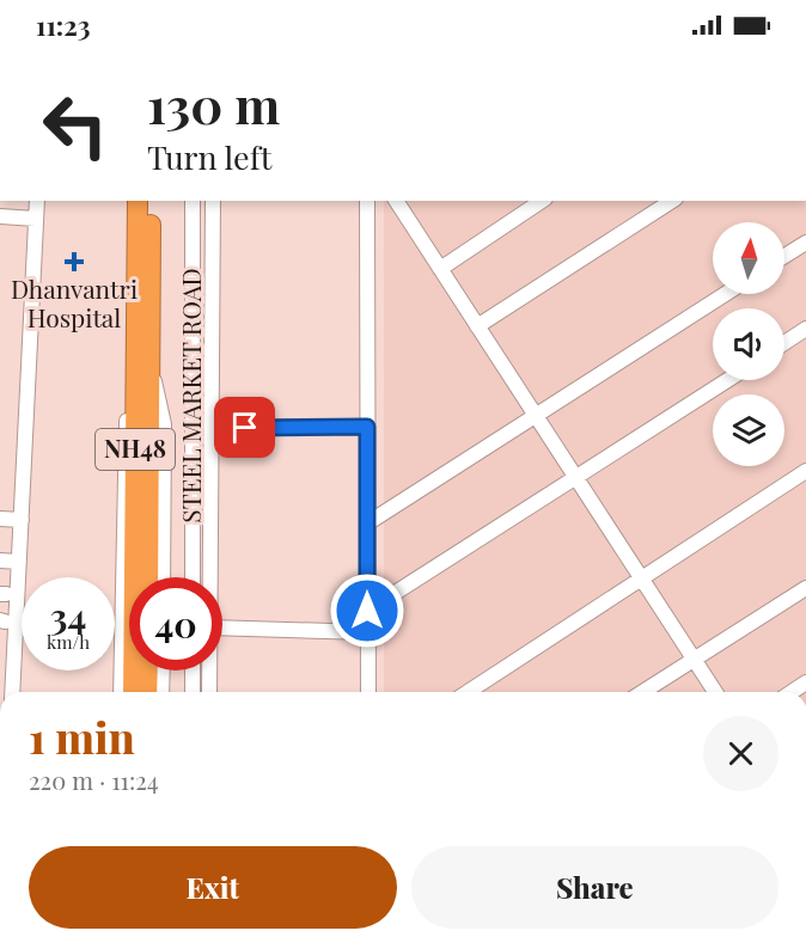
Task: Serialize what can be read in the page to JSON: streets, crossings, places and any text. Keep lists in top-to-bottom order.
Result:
{
  "streets": {
    "highway": ["NH48"],
    "street": ["STEEL MARKET ROAD"]
  },
  "places": {
    "health": ["Dhanvantri Hospital"]
  },
  "north": "top",
  "page": {
    "status": "11:23",
    "turn": ["130 m", "Turn left"],
    "speed": "34 km/h",
    "limit": "40",
    "heading": ["1 min", "220 m · 11:24"],
    "buttons": ["Exit", "Share"]
  }
}
